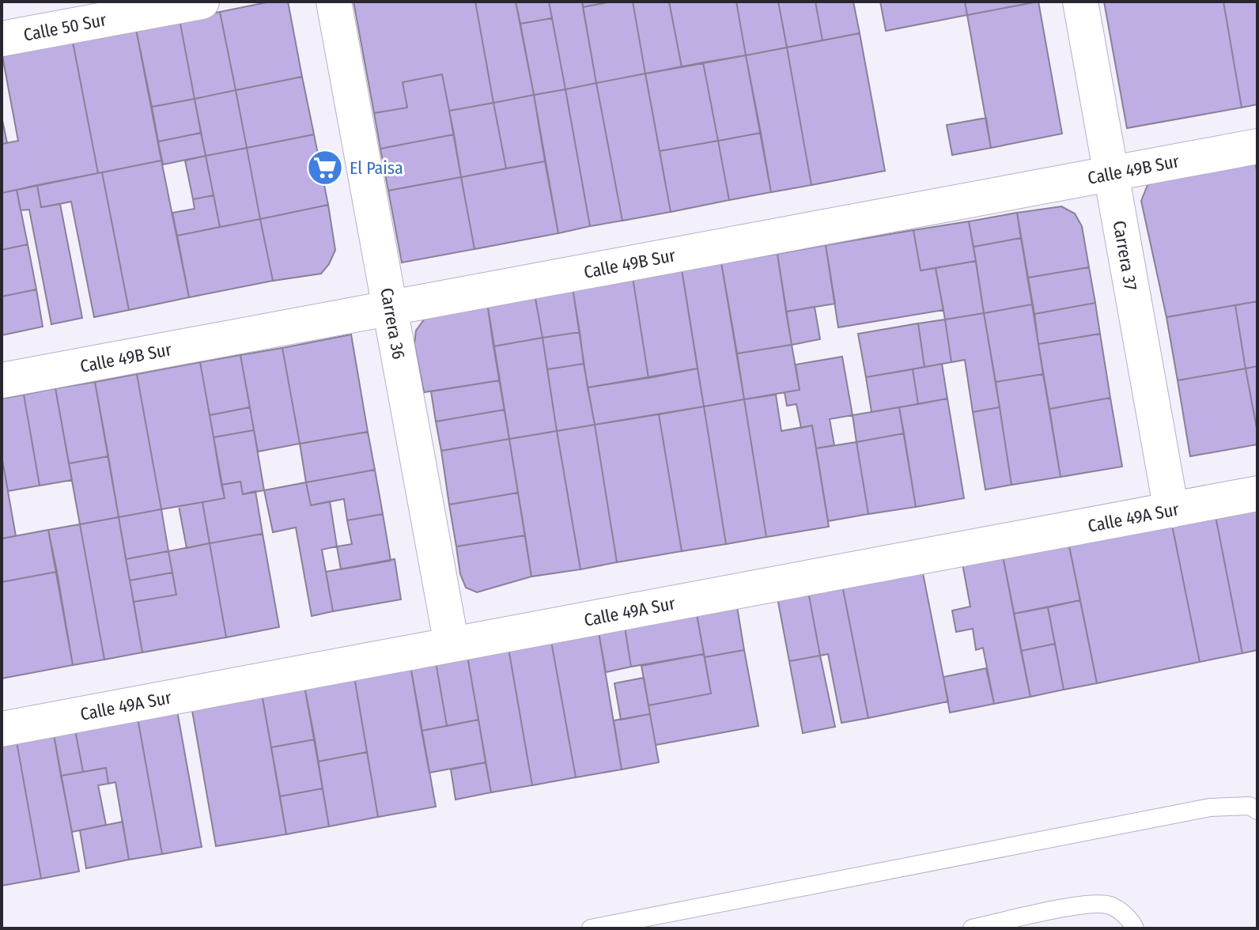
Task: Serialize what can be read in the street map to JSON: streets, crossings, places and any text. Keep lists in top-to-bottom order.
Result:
{
  "streets": {
    "street": [
      "Calle 50 Sur",
      "Calle 49B Sur",
      "Carrera 37",
      "Carrera 36",
      "Calle 49A Sur"
    ]
  },
  "crossings": [
    ["Calle 49B Sur", "Carrera 37"],
    ["Calle 49B Sur", "Carrera 36"],
    ["Carrera 37", "Calle 49A Sur"],
    ["Carrera 36", "Calle 49A Sur"]
  ],
  "places": {
    "supermarket": ["El Paisa"]
  }
}
